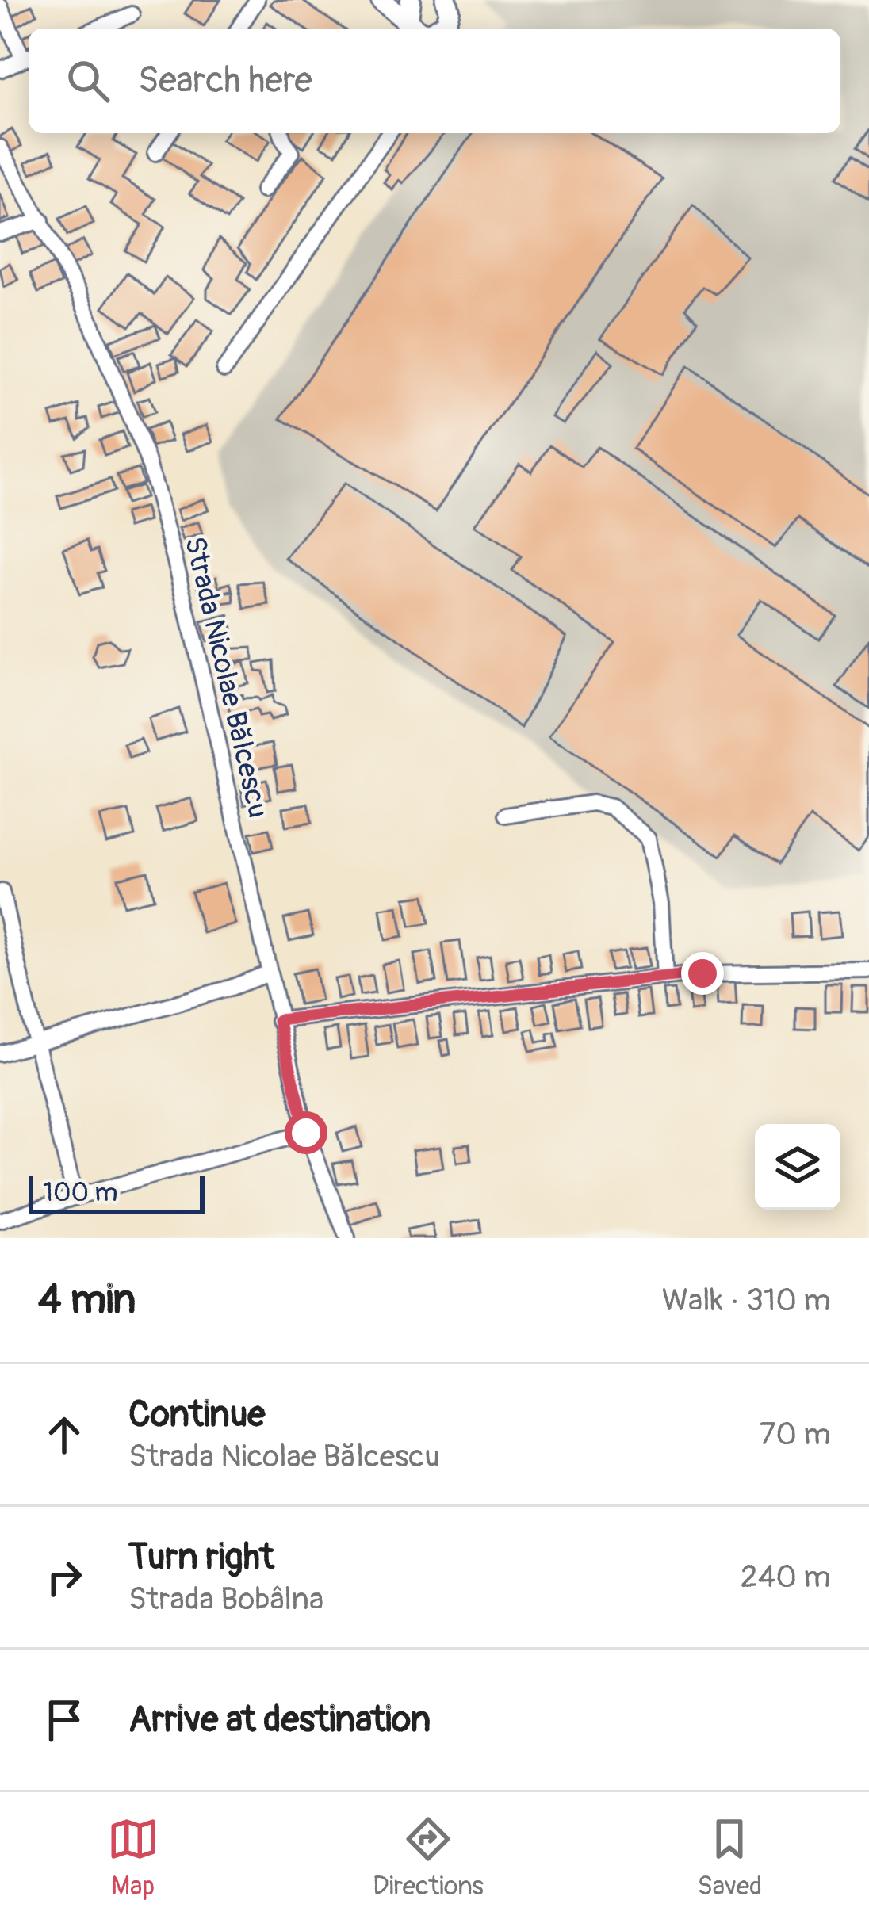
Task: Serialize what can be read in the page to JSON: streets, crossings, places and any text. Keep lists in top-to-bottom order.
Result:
{
  "streets": {
    "street": ["Strada Nicolae Bălcescu"]
  },
  "scale_bar": "100 m",
  "page": {
    "search": "Search here",
    "scale": "100 m",
    "heading": ["4 min", "Walk · 310 m"],
    "list": [
      ["Continue", "Strada Nicolae Bălcescu", "70 m"],
      ["Turn right", "Strada Bobâlna", "240 m"],
      "Arrive at destination"
    ],
    "nav": ["Map", "Directions", "Saved"]
  }
}
